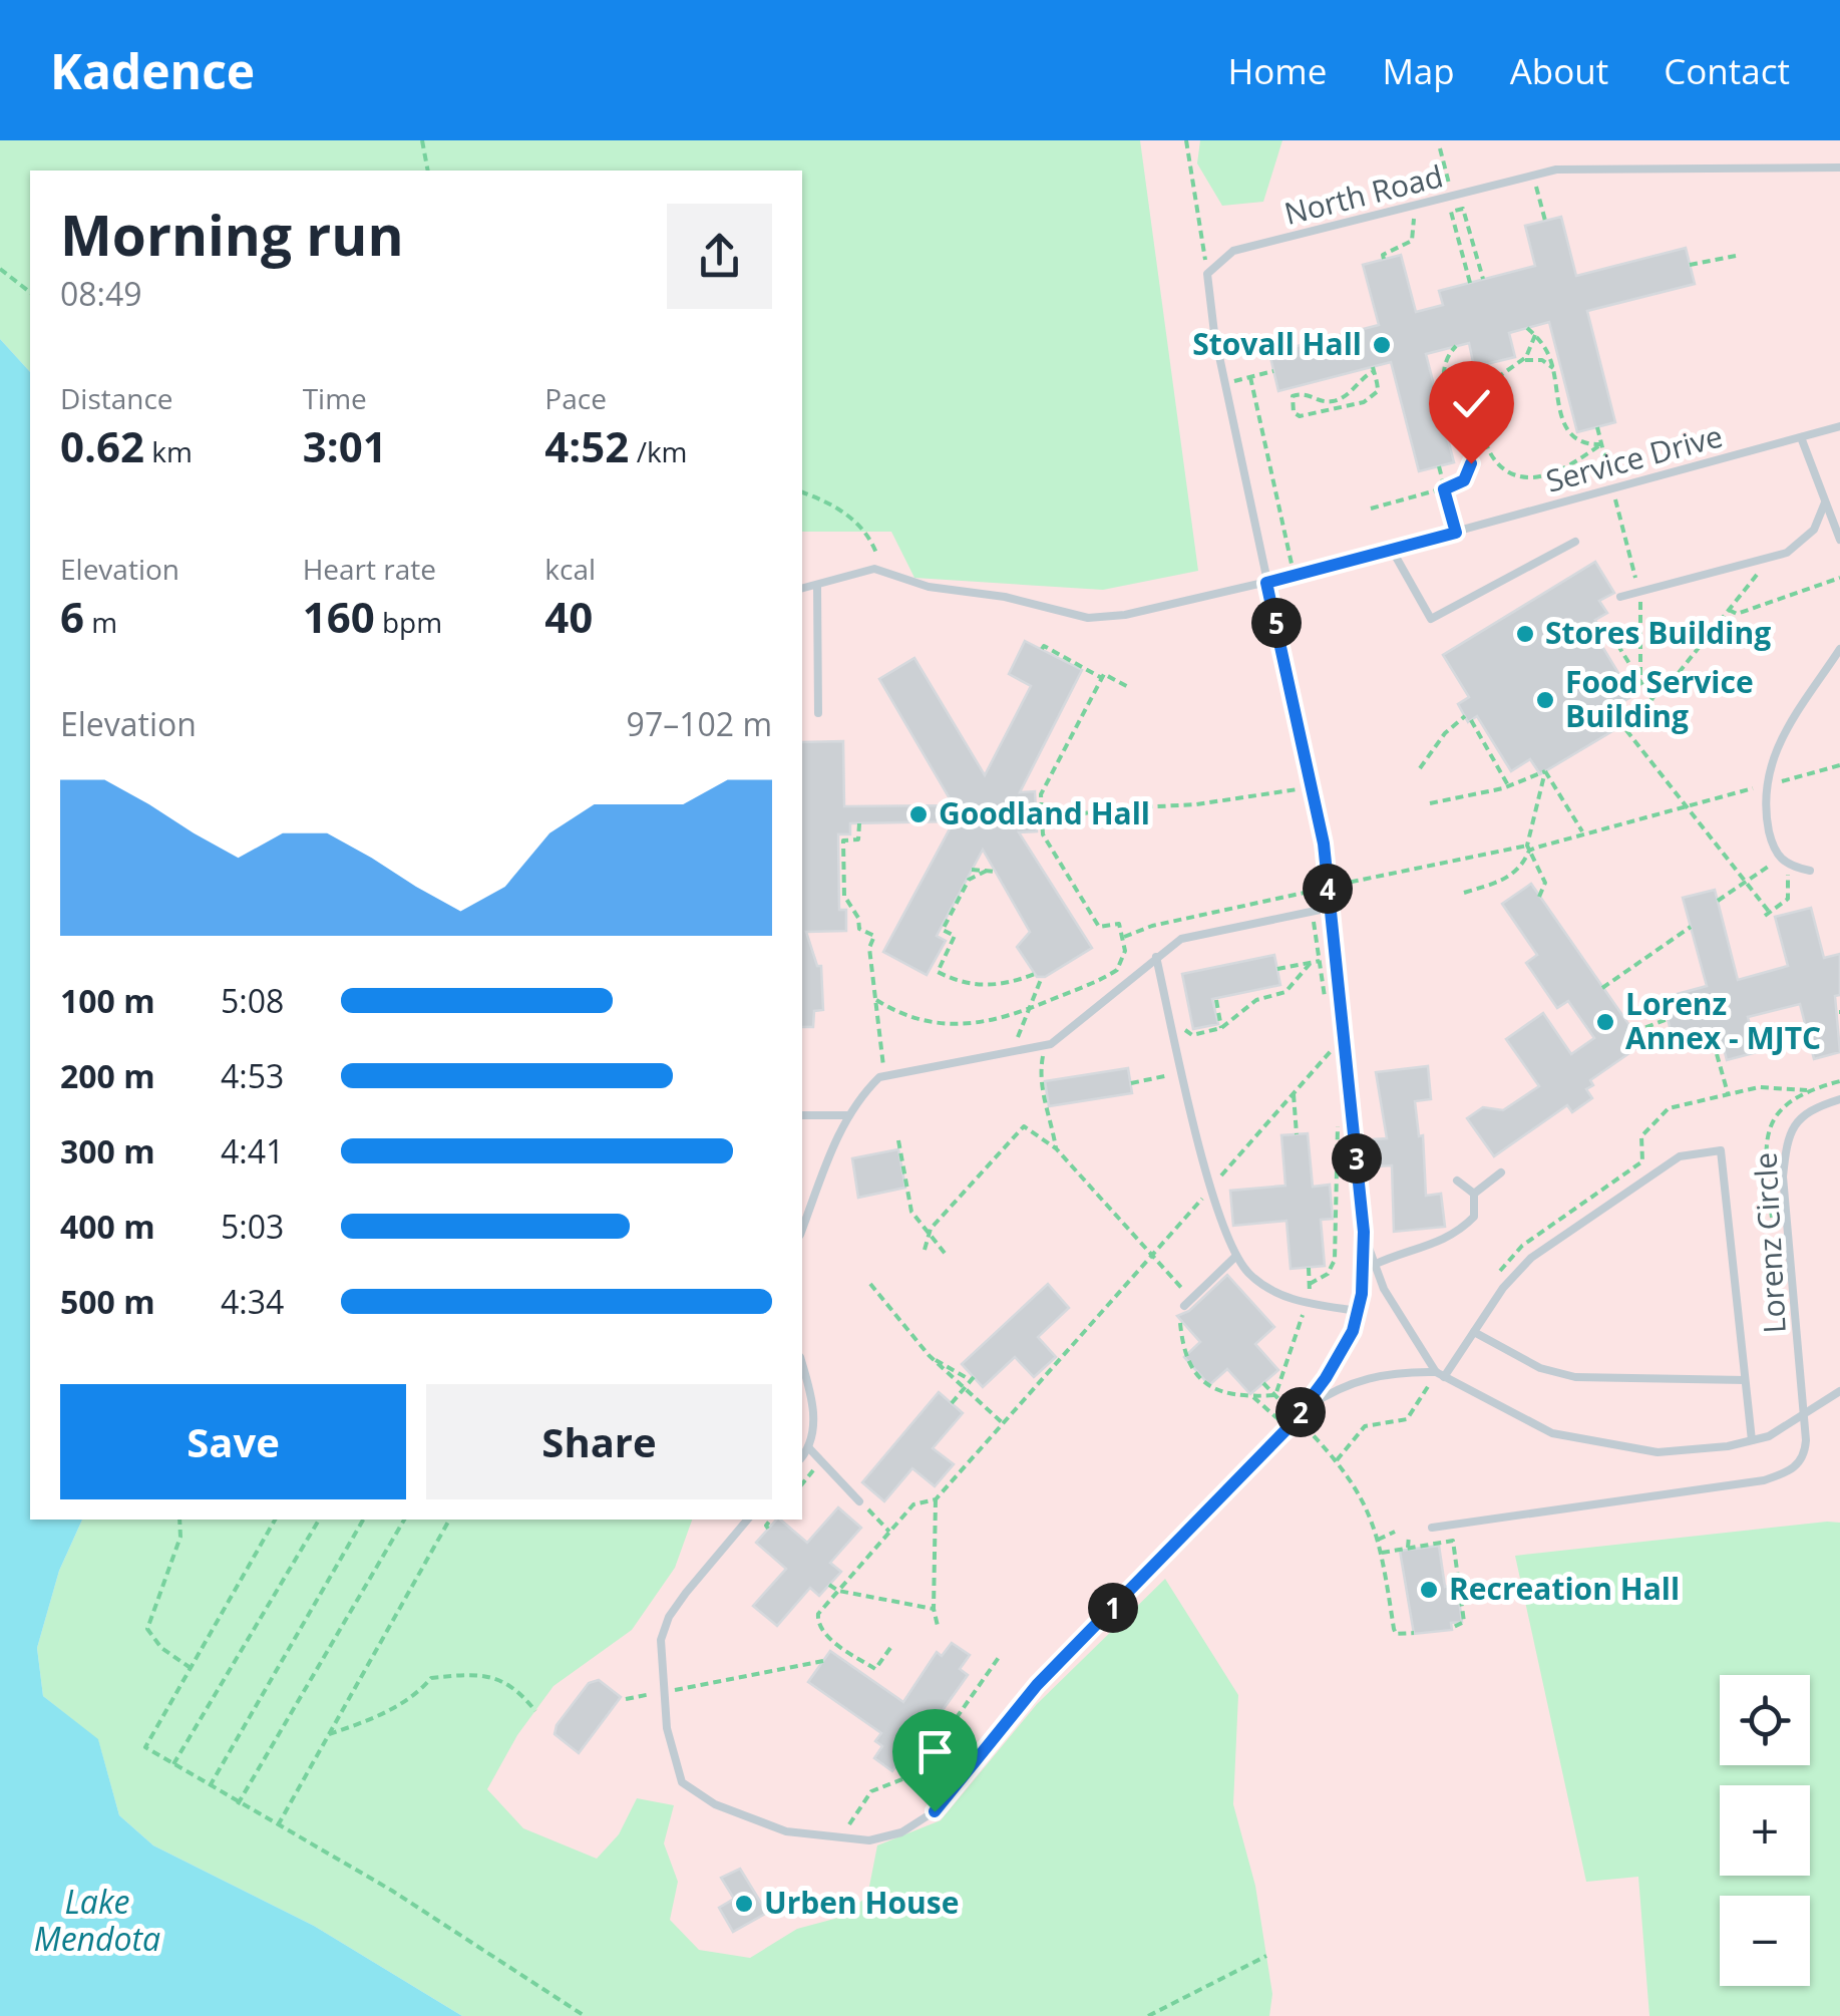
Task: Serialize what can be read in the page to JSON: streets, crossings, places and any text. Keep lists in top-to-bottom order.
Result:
{
  "streets": {
    "lane": ["North Road", "Service Drive", "Lorenz Circle"]
  },
  "water": ["Lake Mendota"],
  "places": [
    "Stovall Hall",
    "Stores Building",
    "Food Service Building",
    "Goodland Hall",
    "Lorenz Annex - MJTC",
    "Recreation Hall",
    "Urben House"
  ],
  "page": {
    "header": "Kadence",
    "nav": [
      "Home",
      "Map",
      "About",
      "Contact"
    ],
    "heading": ["Morning run", "08:49"],
    "stats": [
      ["Distance", "0.62 km"],
      ["Time", "3:01"],
      ["Pace", "4:52 /km"],
      ["Elevation", "6 m"],
      ["Heart rate", "160 bpm"],
      ["kcal", "40"]
    ],
    "pins": [
      "5",
      "4",
      "3",
      "2",
      "1"
    ],
    "chart": ["Elevation", "97–102 m"],
    "list": [
      {
        "name": "100 m",
        "note": "5:08"
      },
      {
        "name": "200 m",
        "note": "4:53"
      },
      {
        "name": "300 m",
        "note": "4:41"
      },
      {
        "name": "400 m",
        "note": "5:03"
      },
      {
        "name": "500 m",
        "note": "4:34"
      }
    ],
    "buttons": ["Save", "Share"],
    "map_buttons": ["+", "−"]
  }
}
